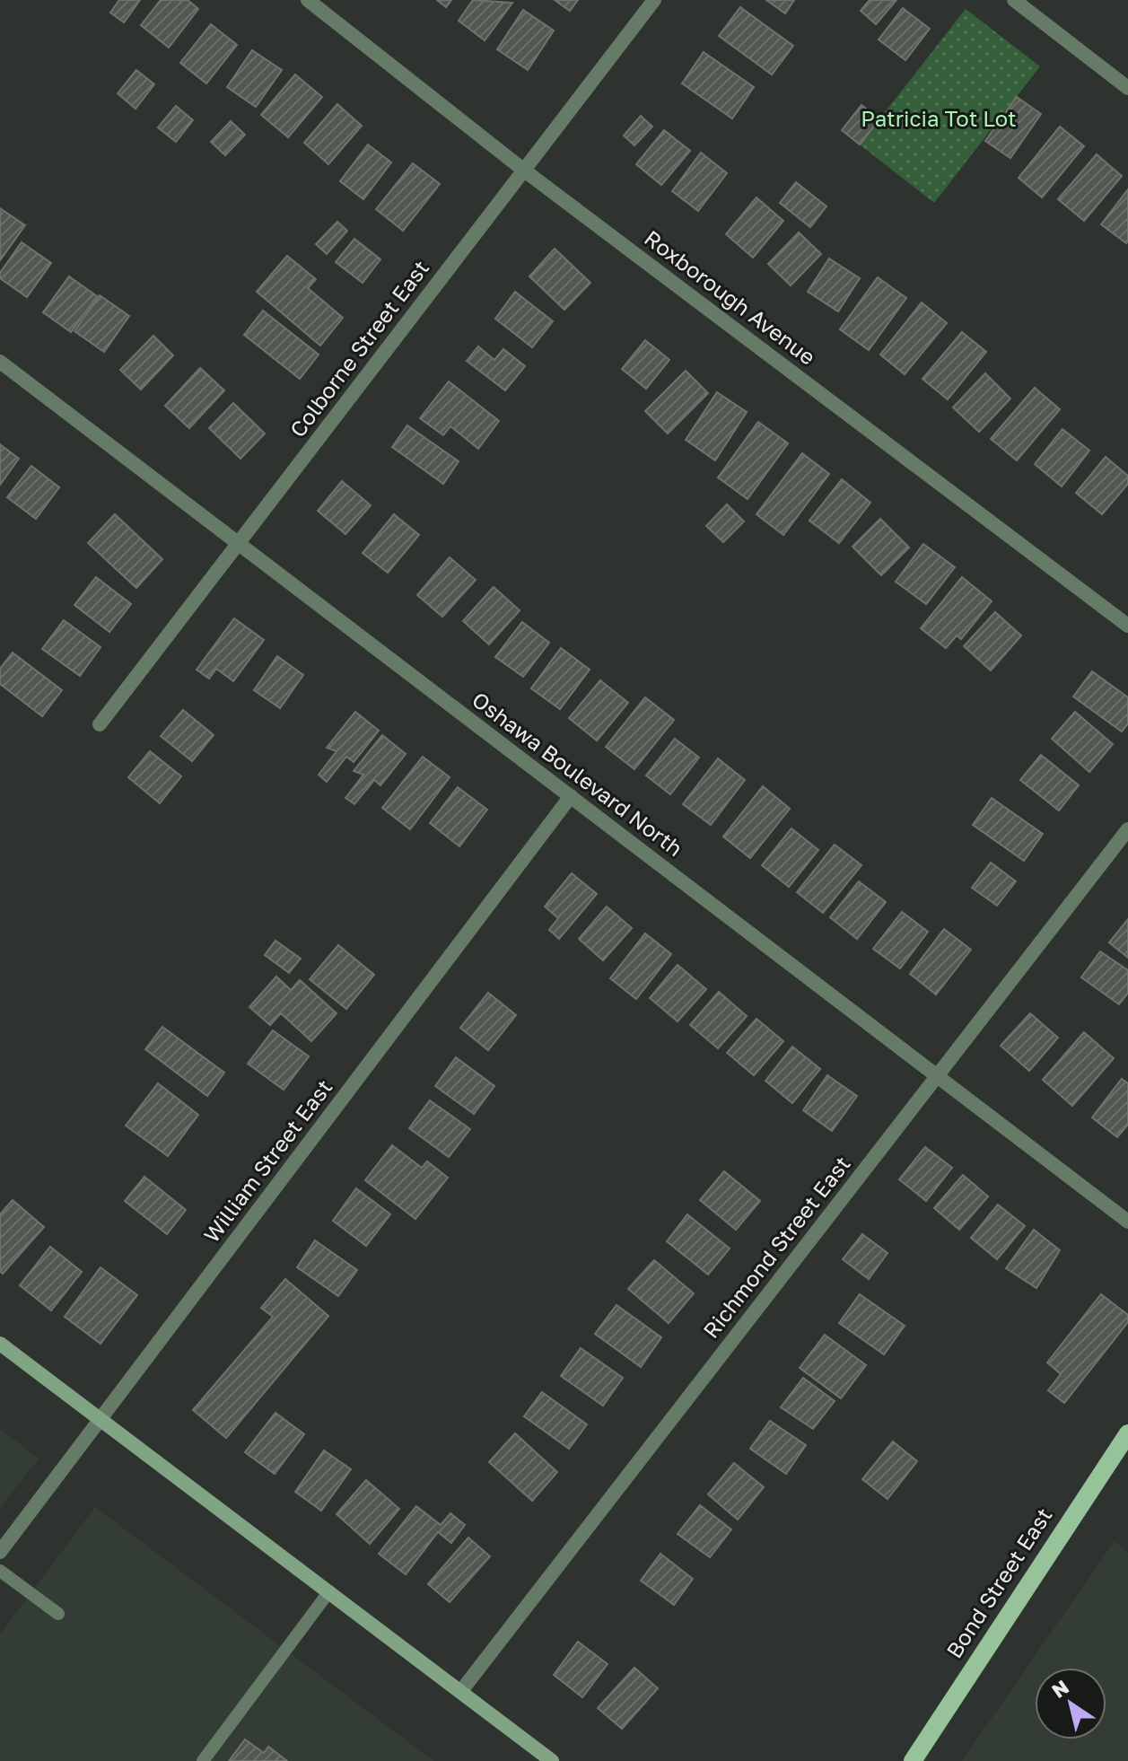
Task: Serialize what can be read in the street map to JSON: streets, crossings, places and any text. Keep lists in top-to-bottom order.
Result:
{
  "streets": {
    "main road": ["Bond Street East"],
    "street": [
      "Roxborough Avenue",
      "Colborne Street East",
      "Oshawa Boulevard North",
      "William Street East",
      "Richmond Street East"
    ]
  },
  "crossings": [
    ["Roxborough Avenue", "Colborne Street East"],
    ["Colborne Street East", "Oshawa Boulevard North"],
    ["Oshawa Boulevard North", "William Street East"],
    ["Oshawa Boulevard North", "Richmond Street East"]
  ],
  "parks": ["Patricia Tot Lot"],
  "north": "top left"
}
